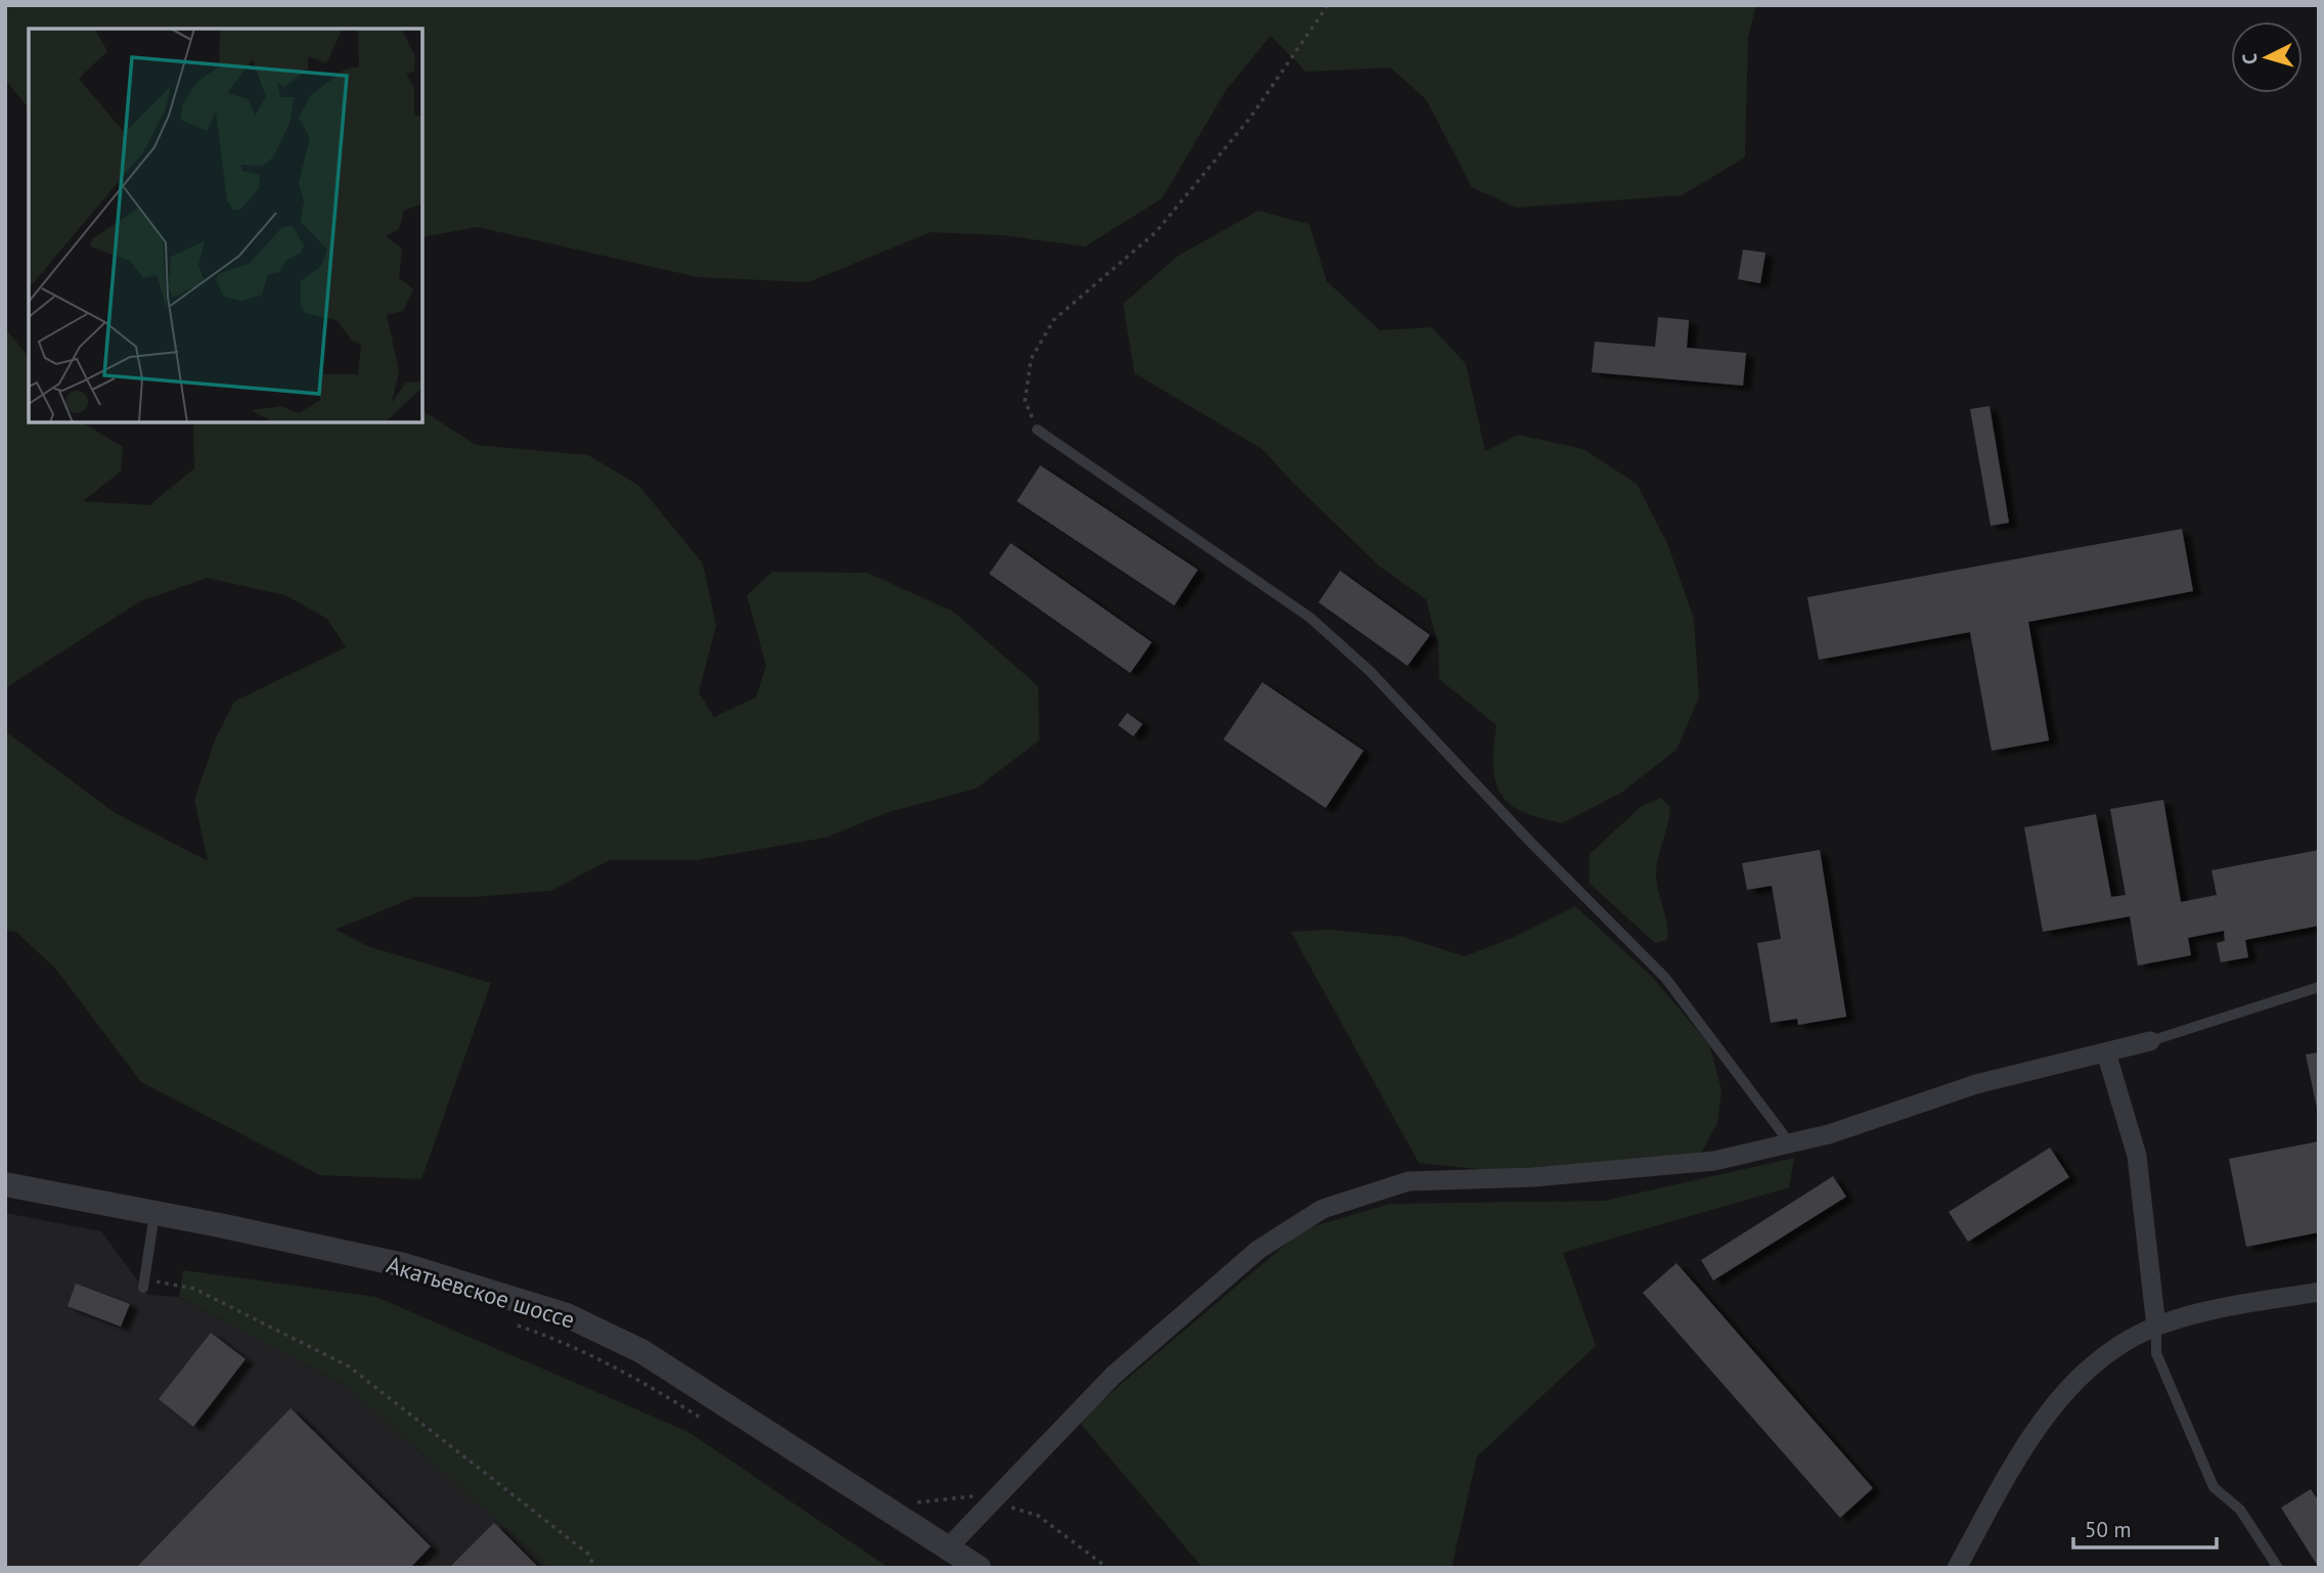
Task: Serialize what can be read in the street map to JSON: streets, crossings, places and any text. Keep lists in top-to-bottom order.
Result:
{
  "streets": {
    "street": ["Акатьевское шоссе"]
  },
  "scale_bar": "50 m",
  "north": "left"
}
